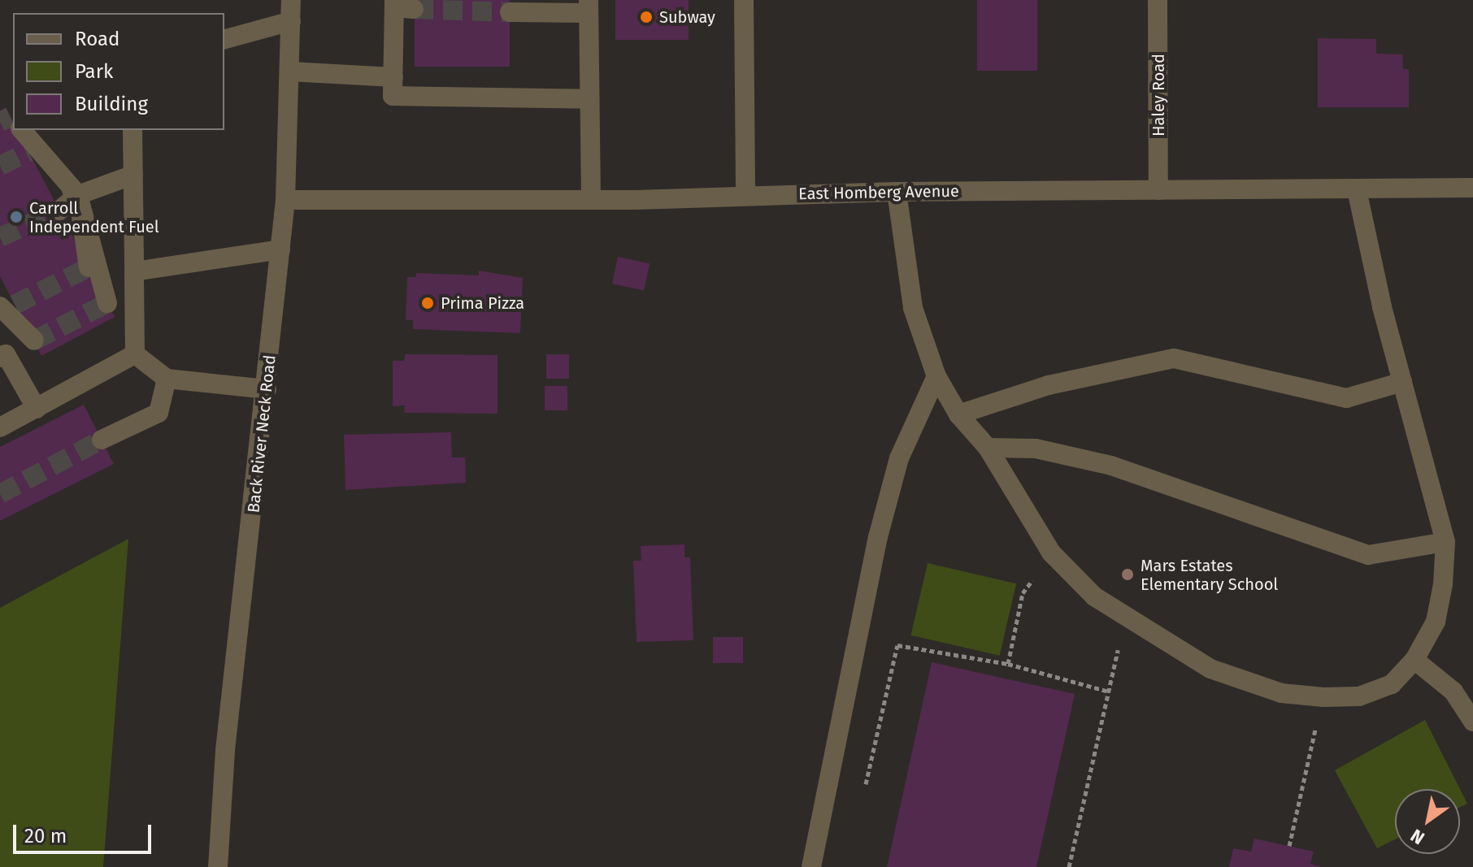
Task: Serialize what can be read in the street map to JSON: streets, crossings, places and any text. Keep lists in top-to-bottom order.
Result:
{
  "streets": {
    "street": ["Haley Road", "East Homberg Avenue", "Back River Neck Road"]
  },
  "crossings": [
    ["Haley Road", "East Homberg Avenue"],
    ["East Homberg Avenue", "Back River Neck Road"]
  ],
  "places": [
    "Subway",
    "Carroll Independent Fuel",
    "Prima Pizza",
    "Mars Estates Elementary School"
  ],
  "legend": ["Road", "Park", "Building"],
  "scale_bar": "20 m",
  "north": "bottom left"
}
